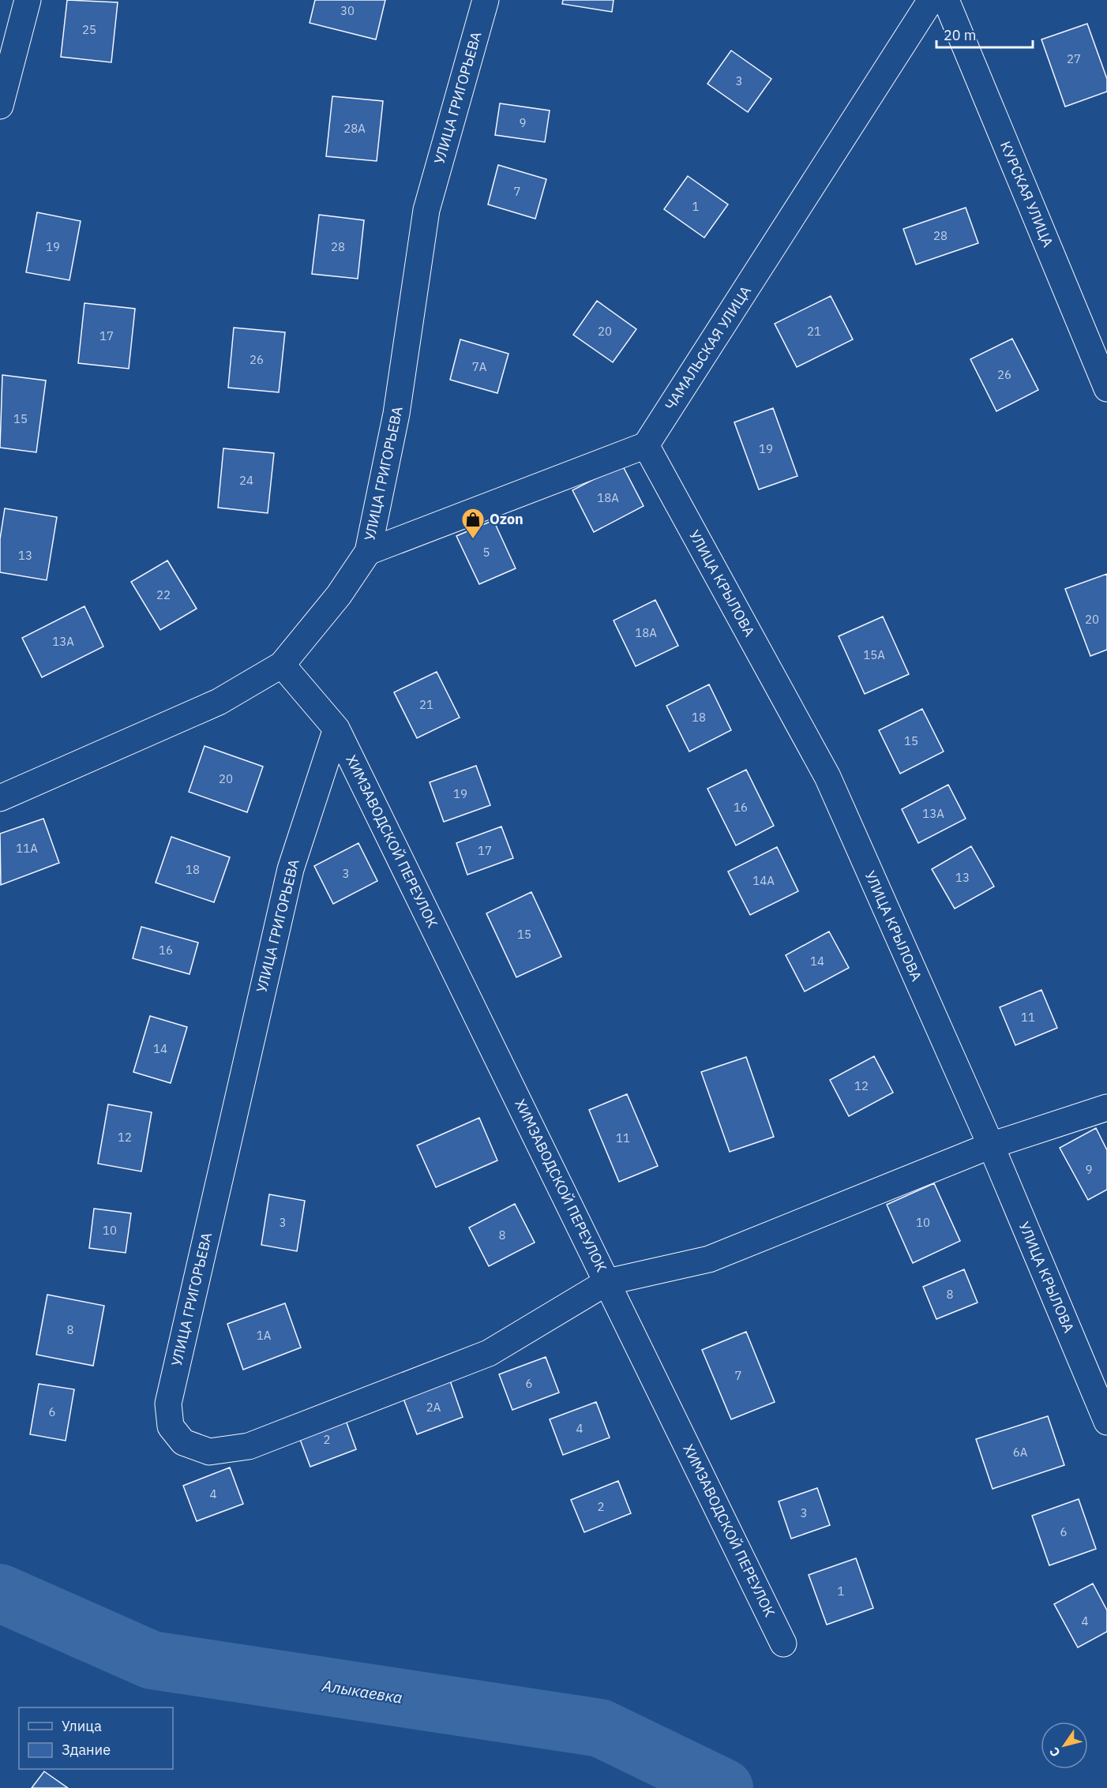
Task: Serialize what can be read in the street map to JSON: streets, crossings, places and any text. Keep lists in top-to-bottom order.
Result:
{
  "streets": {
    "street": [
      "УЛИЦА ГРИГОРЬЕВА",
      "КУРСКАЯ УЛИЦА",
      "ЧАМАЛЬСКАЯ УЛИЦА",
      "УЛИЦА КРЫЛОВА",
      "ХИМЗАВОДСКОЙ ПЕРЕУЛОК"
    ]
  },
  "crossings": [
    ["УЛИЦА ГРИГОРЬЕВА", "УЛИЦА КРЫЛОВА"],
    ["УЛИЦА ГРИГОРЬЕВА", "ХИМЗАВОДСКОЙ ПЕРЕУЛОК"],
    ["ЧАМАЛЬСКАЯ УЛИЦА", "УЛИЦА КРЫЛОВА"]
  ],
  "water": ["Алыкаевка"],
  "places": {
    "shop": ["Ozon"]
  },
  "house_numbers": [
    "30",
    "25",
    "27",
    "3",
    "9",
    "28А",
    "7",
    "1",
    "28",
    "19",
    "28",
    "20",
    "21",
    "17",
    "26",
    "7А",
    "26",
    "15",
    "19",
    "24",
    "18А",
    "5",
    "13",
    "22",
    "20",
    "18А",
    "13А",
    "15А",
    "21",
    "18",
    "15",
    "20",
    "19",
    "16",
    "13А",
    "11А",
    "17",
    "18",
    "3",
    "13",
    "14А",
    "15",
    "16",
    "14",
    "11",
    "14",
    "12",
    "12",
    "11",
    "9",
    "3",
    "10",
    "10",
    "8",
    "8",
    "8",
    "1А",
    "7",
    "6",
    "2А",
    "6",
    "4",
    "2",
    "6А",
    "4",
    "2",
    "3",
    "6",
    "1",
    "4"
  ],
  "legend": ["Улица", "Здание"],
  "scale_bar": "20 m",
  "north": "bottom left"
}
